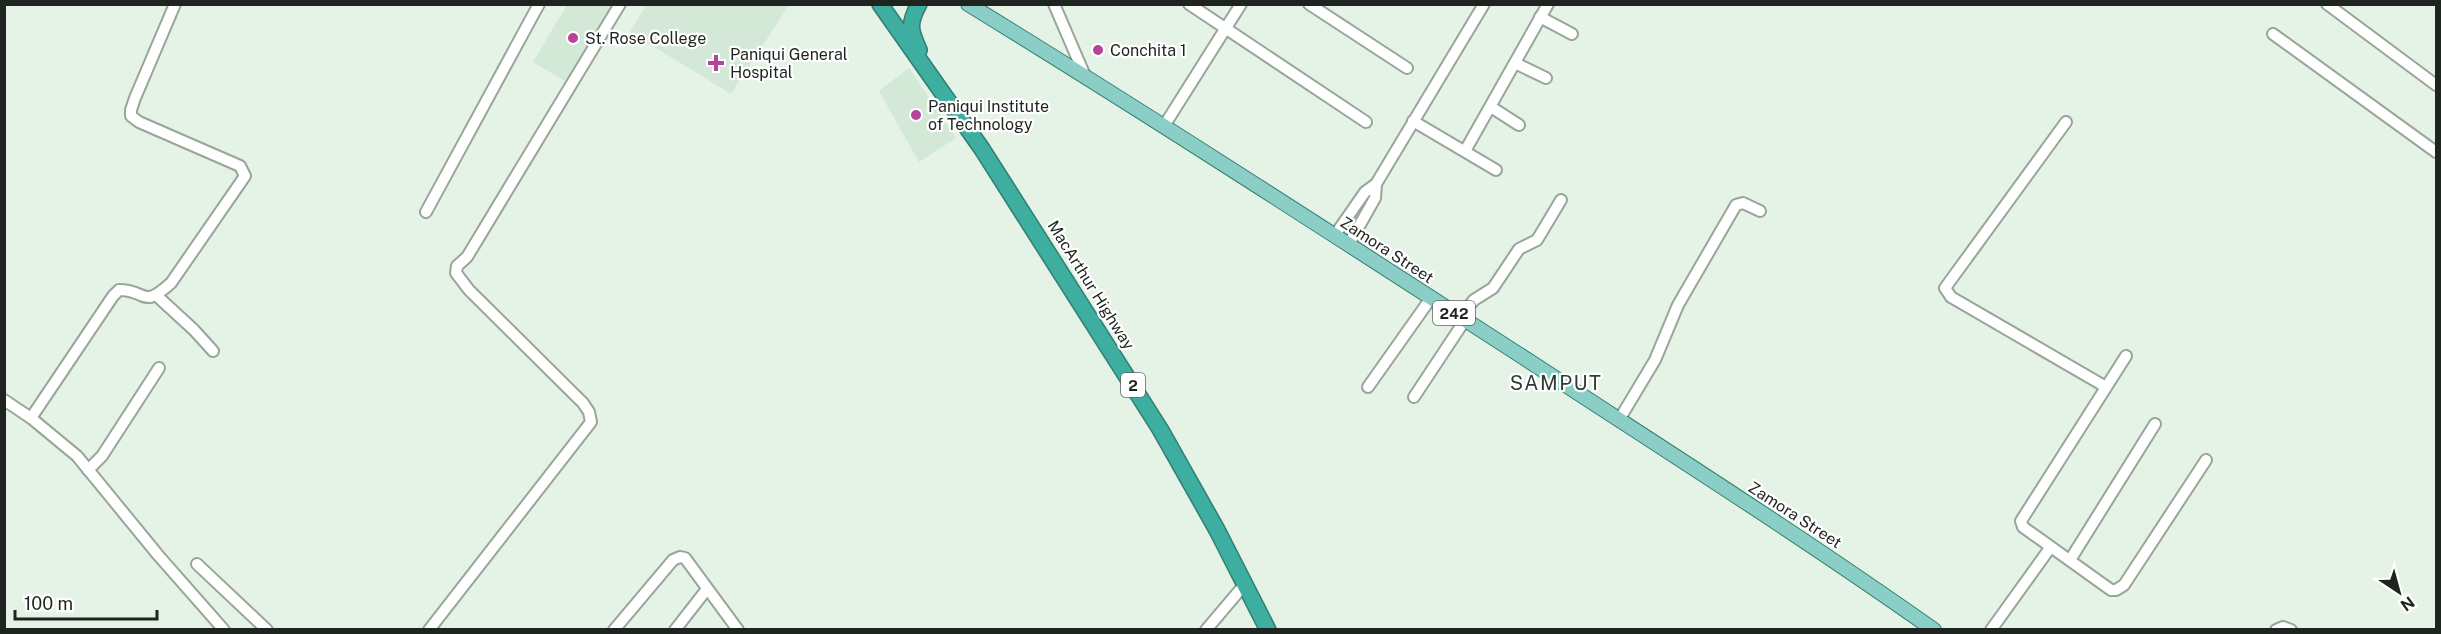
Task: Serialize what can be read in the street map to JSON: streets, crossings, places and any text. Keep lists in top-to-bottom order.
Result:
{
  "streets": {
    "highway": ["MacArthur Highway", "2"],
    "main road": ["Zamora Street", "242"]
  },
  "districts": ["SAMPUT"],
  "places": {
    "other": ["St. Rose College", "Conchita 1", "Paniqui Institute of Technology"],
    "health": ["Paniqui General Hospital"]
  },
  "scale_bar": "100 m",
  "north": "bottom right"
}
